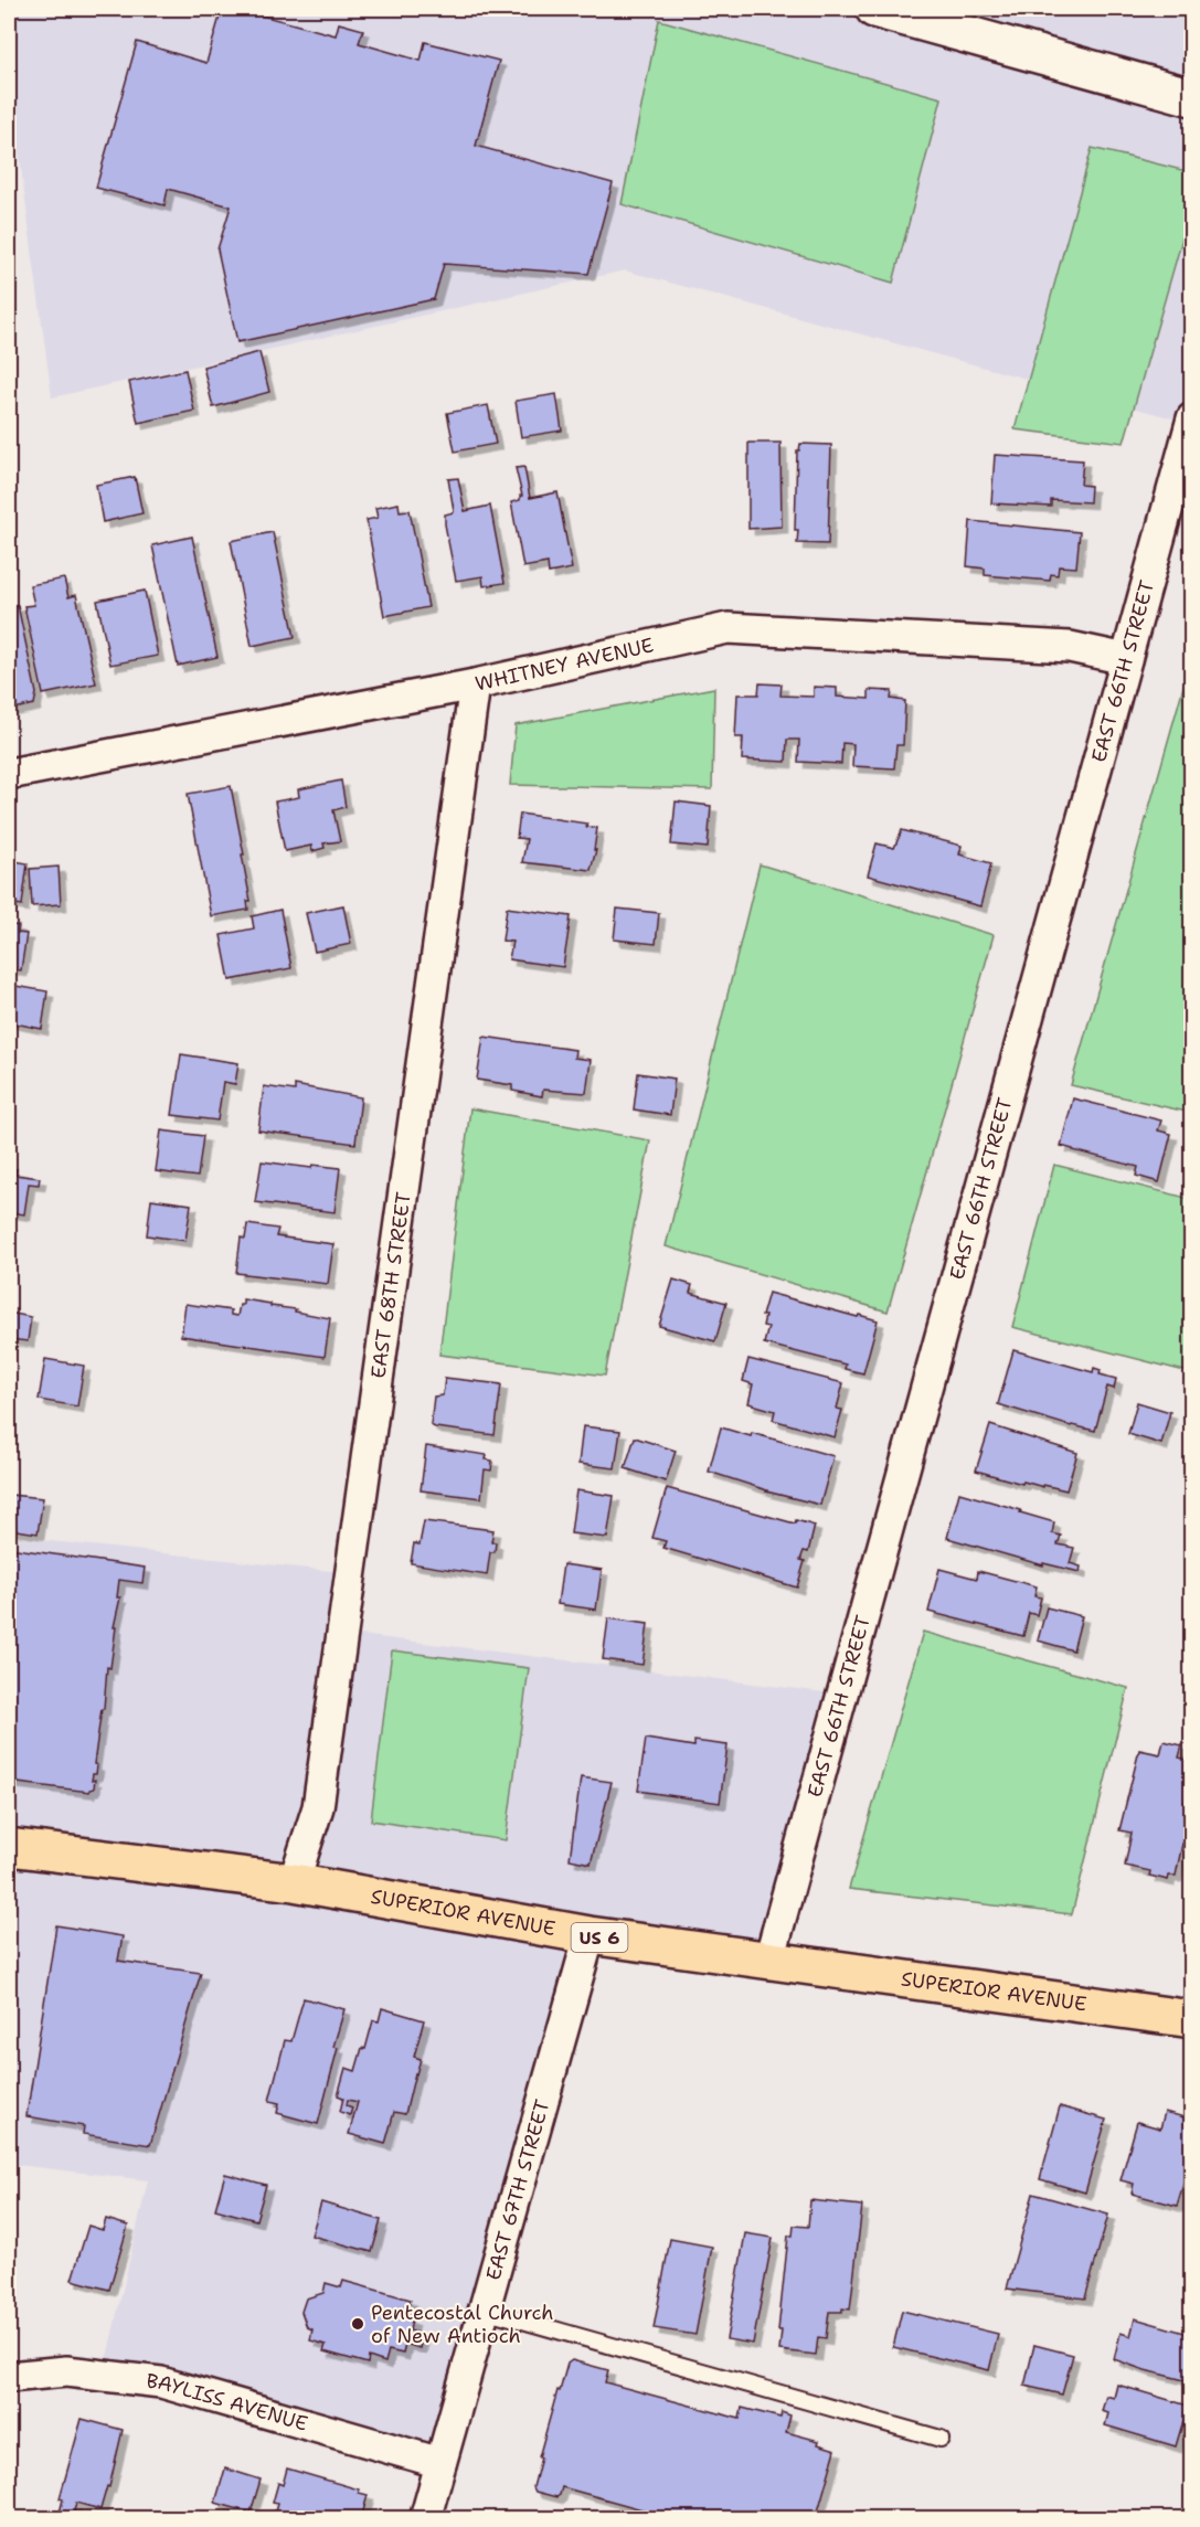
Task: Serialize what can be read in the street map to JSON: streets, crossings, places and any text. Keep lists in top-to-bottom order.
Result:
{
  "streets": {
    "main road": ["SUPERIOR AVENUE", "US 6"],
    "street": [
      "WHITNEY AVENUE",
      "EAST 66TH STREET",
      "EAST 68TH STREET",
      "EAST 67TH STREET",
      "BAYLISS AVENUE"
    ]
  },
  "crossings": [
    ["WHITNEY AVENUE", "EAST 66TH STREET"],
    ["WHITNEY AVENUE", "EAST 68TH STREET"],
    ["EAST 66TH STREET", "SUPERIOR AVENUE"],
    ["EAST 68TH STREET", "SUPERIOR AVENUE"],
    ["SUPERIOR AVENUE", "EAST 67TH STREET"],
    ["EAST 67TH STREET", "BAYLISS AVENUE"]
  ],
  "places": ["Pentecostal Church of New Antioch"]
}
